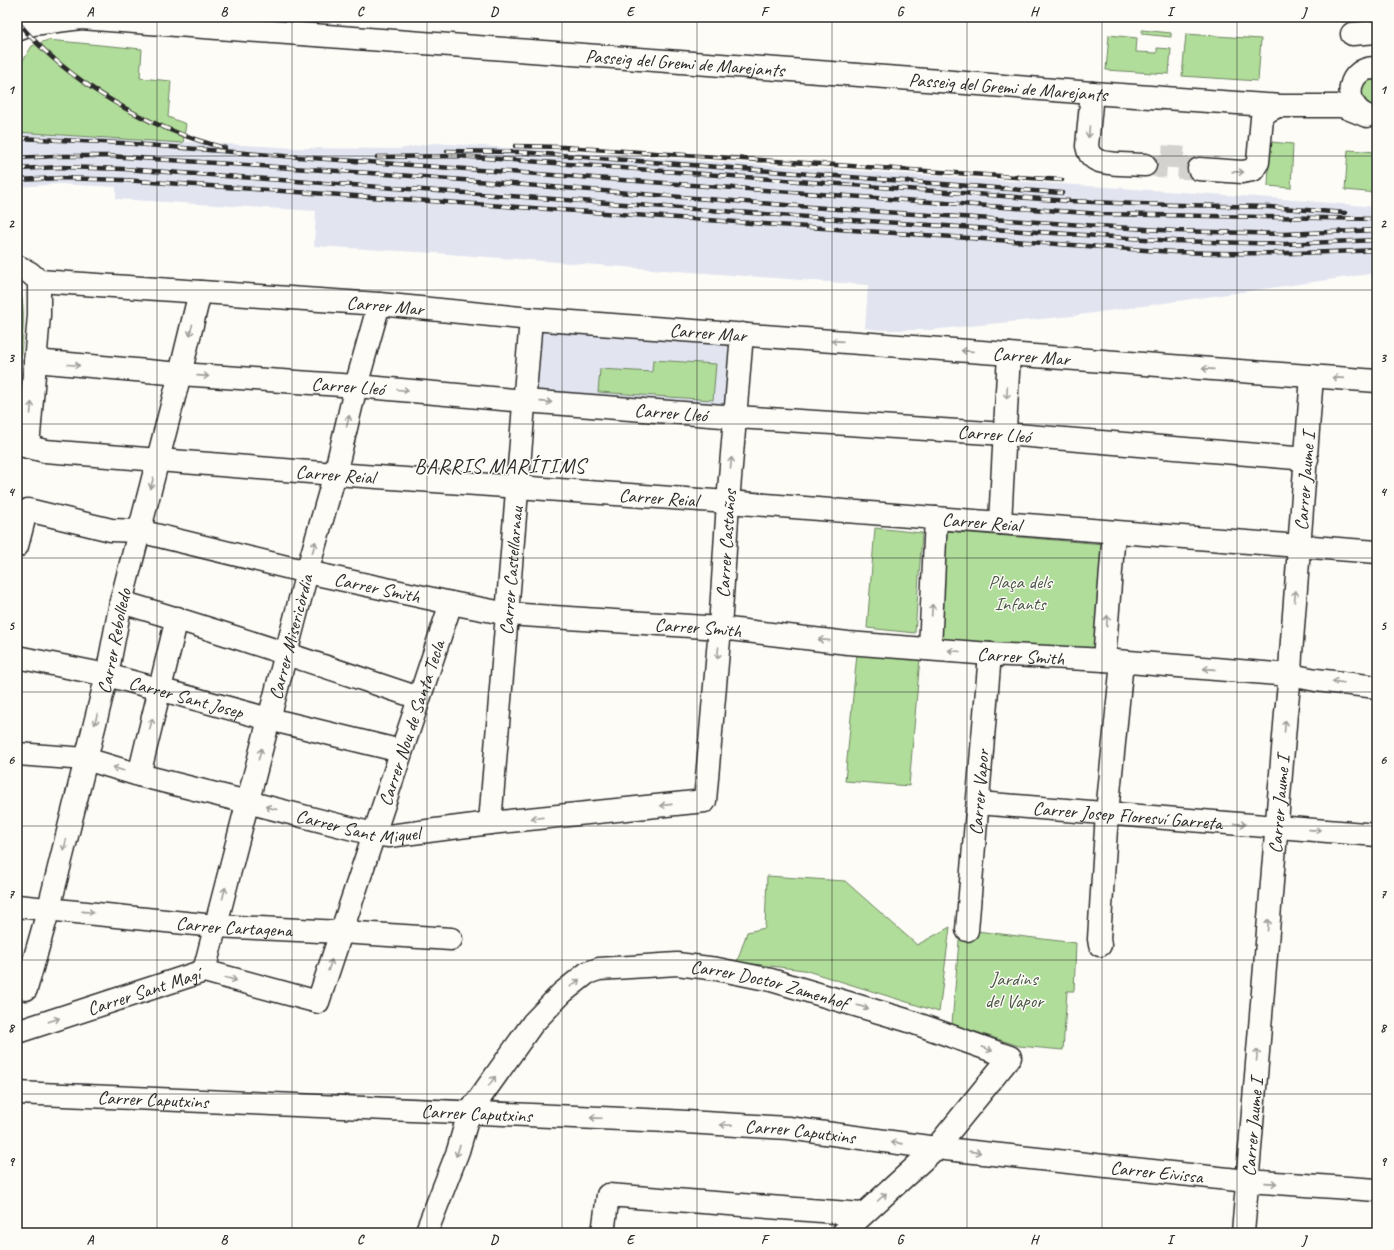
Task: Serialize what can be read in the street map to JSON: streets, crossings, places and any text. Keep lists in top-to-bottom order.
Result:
{
  "streets": {
    "street": [
      "Passeig del Gremi de Marejants",
      "Carrer Mar",
      "Carrer Lleó",
      "Carrer Reial",
      "Carrer Jaume I",
      "Carrer Castaños",
      "Carrer Castellarnau",
      "Carrer Smith",
      "Carrer Misericòrdia",
      "Carrer Rebolledo",
      "Carrer Sant Josep",
      "Carrer Nou de Santa Tecla",
      "Carrer Vapor",
      "Carrer Josep Floresví Garreta",
      "Carrer Sant Miquel",
      "Carrer Cartagena",
      "Carrer Doctor Zamenhof",
      "Carrer Sant Magí",
      "Carrer Caputxins",
      "Carrer Eivissa"
    ]
  },
  "crossings": [
    ["Carrer Mar", "Carrer Jaume I"],
    ["Carrer Mar", "Carrer Castaños"],
    ["Carrer Mar", "Carrer Castellarnau"],
    ["Carrer Mar", "Carrer Misericòrdia"],
    ["Carrer Mar", "Carrer Rebolledo"],
    ["Carrer Lleó", "Carrer Jaume I"],
    ["Carrer Lleó", "Carrer Castaños"],
    ["Carrer Lleó", "Carrer Castellarnau"],
    ["Carrer Lleó", "Carrer Misericòrdia"],
    ["Carrer Lleó", "Carrer Rebolledo"],
    ["Carrer Reial", "Carrer Jaume I"],
    ["Carrer Reial", "Carrer Castaños"],
    ["Carrer Reial", "Carrer Castellarnau"],
    ["Carrer Reial", "Carrer Misericòrdia"],
    ["Carrer Reial", "Carrer Rebolledo"],
    ["Carrer Jaume I", "Carrer Smith"],
    ["Carrer Jaume I", "Carrer Josep Floresví Garreta"],
    ["Carrer Jaume I", "Carrer Eivissa"],
    ["Carrer Castaños", "Carrer Smith"],
    ["Carrer Castaños", "Carrer Sant Miquel"],
    ["Carrer Castellarnau", "Carrer Smith"],
    ["Carrer Castellarnau", "Carrer Sant Miquel"],
    ["Carrer Smith", "Carrer Misericòrdia"],
    ["Carrer Smith", "Carrer Rebolledo"],
    ["Carrer Smith", "Carrer Nou de Santa Tecla"],
    ["Carrer Smith", "Carrer Vapor"],
    ["Carrer Misericòrdia", "Carrer Sant Josep"],
    ["Carrer Misericòrdia", "Carrer Sant Miquel"],
    ["Carrer Misericòrdia", "Carrer Cartagena"],
    ["Carrer Misericòrdia", "Carrer Sant Magí"],
    ["Carrer Rebolledo", "Carrer Sant Josep"],
    ["Carrer Rebolledo", "Carrer Sant Miquel"],
    ["Carrer Rebolledo", "Carrer Cartagena"],
    ["Carrer Sant Josep", "Carrer Nou de Santa Tecla"],
    ["Carrer Nou de Santa Tecla", "Carrer Sant Miquel"],
    ["Carrer Nou de Santa Tecla", "Carrer Cartagena"],
    ["Carrer Nou de Santa Tecla", "Carrer Sant Magí"],
    ["Carrer Vapor", "Carrer Josep Floresví Garreta"],
    ["Carrer Doctor Zamenhof", "Carrer Caputxins"],
    ["Carrer Doctor Zamenhof", "Carrer Eivissa"],
    ["Carrer Caputxins", "Carrer Eivissa"]
  ],
  "one_way": [
    "Carrer Mar",
    "Carrer Lleó",
    "Carrer Smith",
    "Carrer Misericòrdia",
    "Carrer Josep Floresví Garreta",
    "Carrer Cartagena",
    "Carrer Sant Magí",
    "Carrer Caputxins",
    "Carrer Eivissa"
  ],
  "districts": ["BARRIS MARÍTIMS"],
  "parks": ["Plaça dels Infants", "Jardins del Vapor"],
  "grid": {
    "columns": [
      "A",
      "B",
      "C",
      "D",
      "E",
      "F",
      "G",
      "H",
      "I",
      "J"
    ],
    "rows": [
      "1",
      "2",
      "3",
      "4",
      "5",
      "6",
      "7",
      "8",
      "9"
    ]
  }
}
